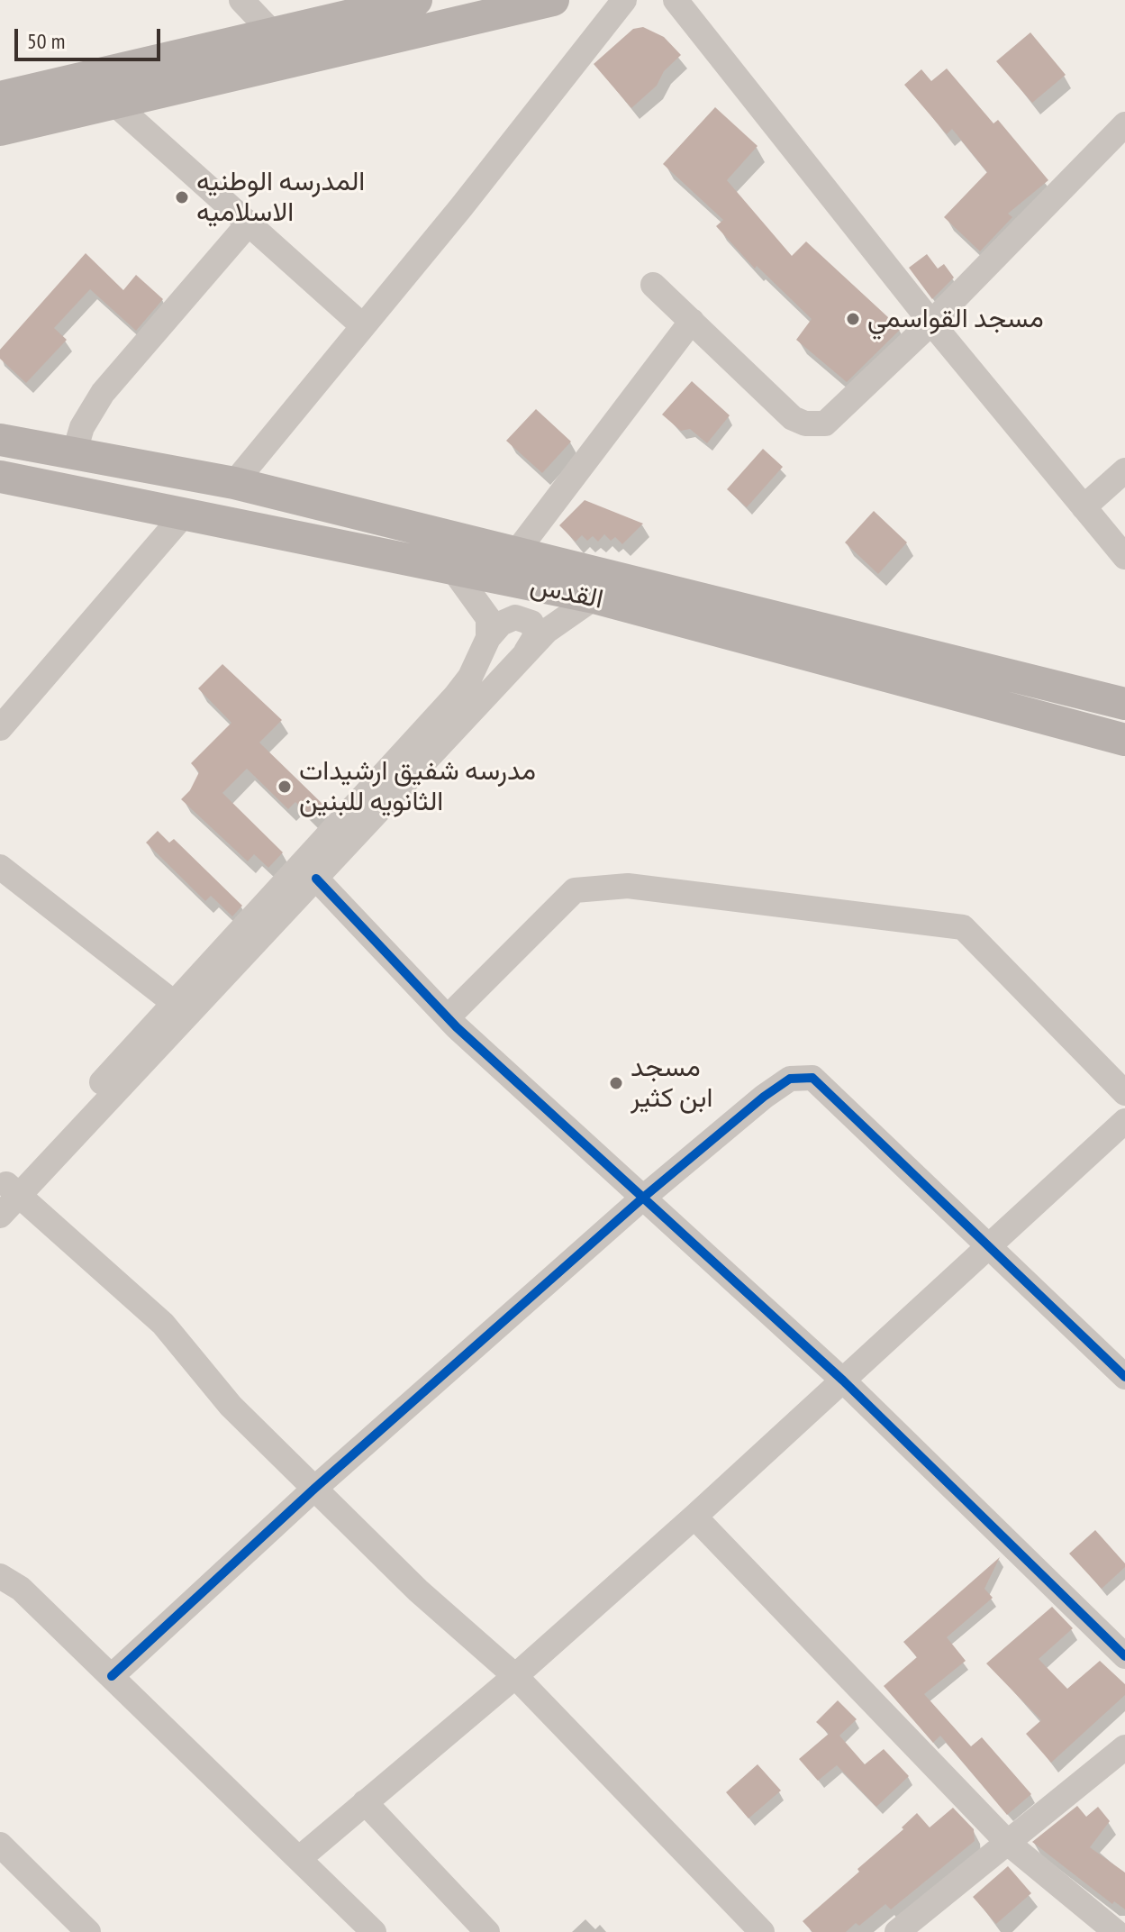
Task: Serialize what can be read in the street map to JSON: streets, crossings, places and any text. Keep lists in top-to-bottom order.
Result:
{
  "streets": {
    "main road": ["القدس"]
  },
  "places": [
    "المدرسه الوطنيه الاسلاميه",
    "مسجد القواسمي",
    "مدرسه شفيق ارشيدات الثانويه للبنين",
    "مسجد ابن كثير"
  ],
  "scale_bar": "50 m"
}
